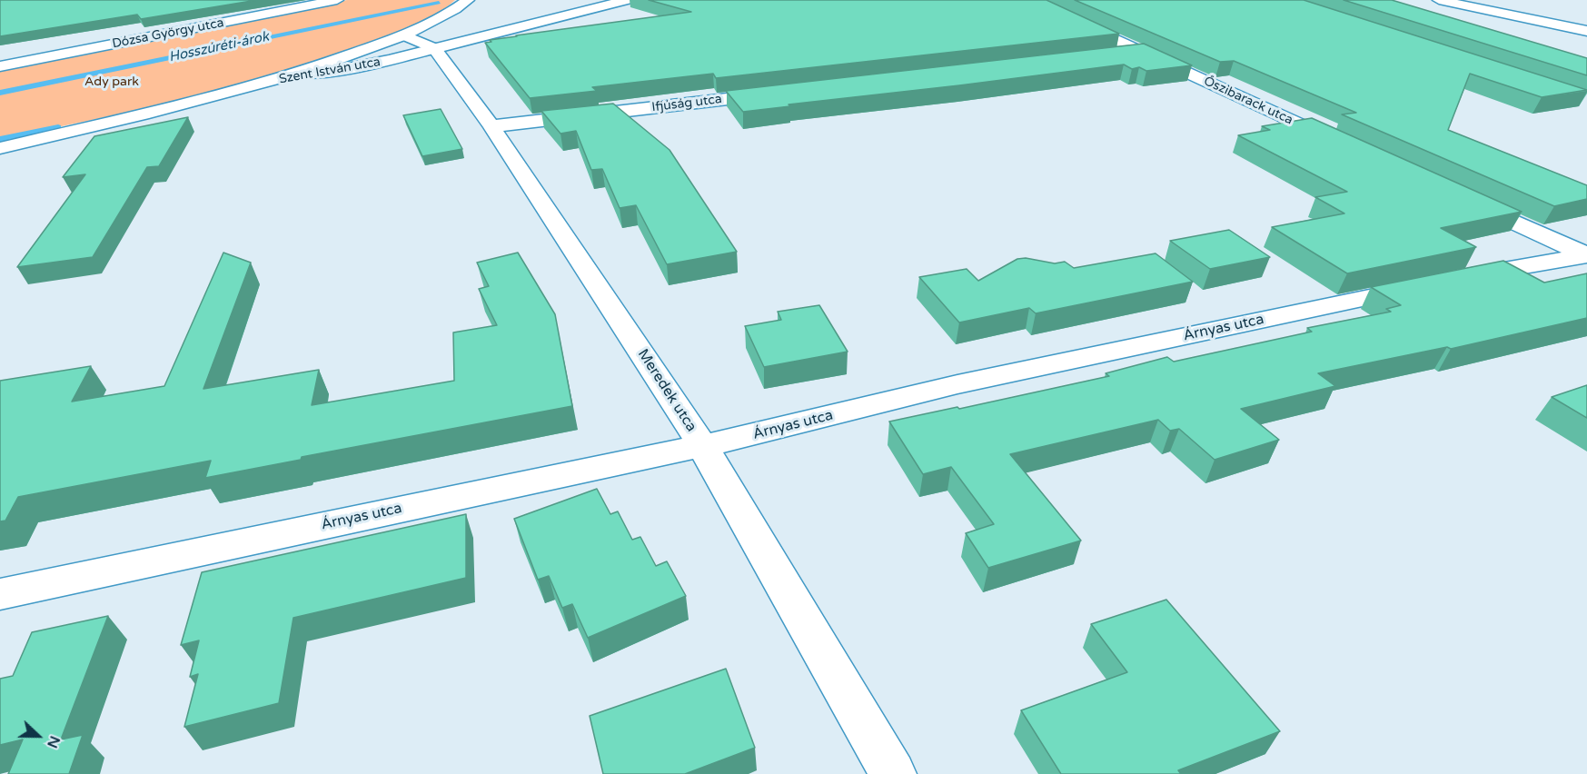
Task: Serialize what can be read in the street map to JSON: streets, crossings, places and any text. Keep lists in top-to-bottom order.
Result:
{
  "streets": {
    "main road": [
      "Dózsa György utca",
      "Szent István utca",
      "Őszibarack utca",
      "Ifjúság utca",
      "Árnyas utca",
      "Meredek utca"
    ]
  },
  "crossings": [
    ["Szent István utca", "Meredek utca"],
    ["Ifjúság utca", "Meredek utca"],
    ["Árnyas utca", "Meredek utca"]
  ],
  "water": ["Hosszúréti-árok"],
  "parks": ["Ady park"],
  "north": "right"
}
